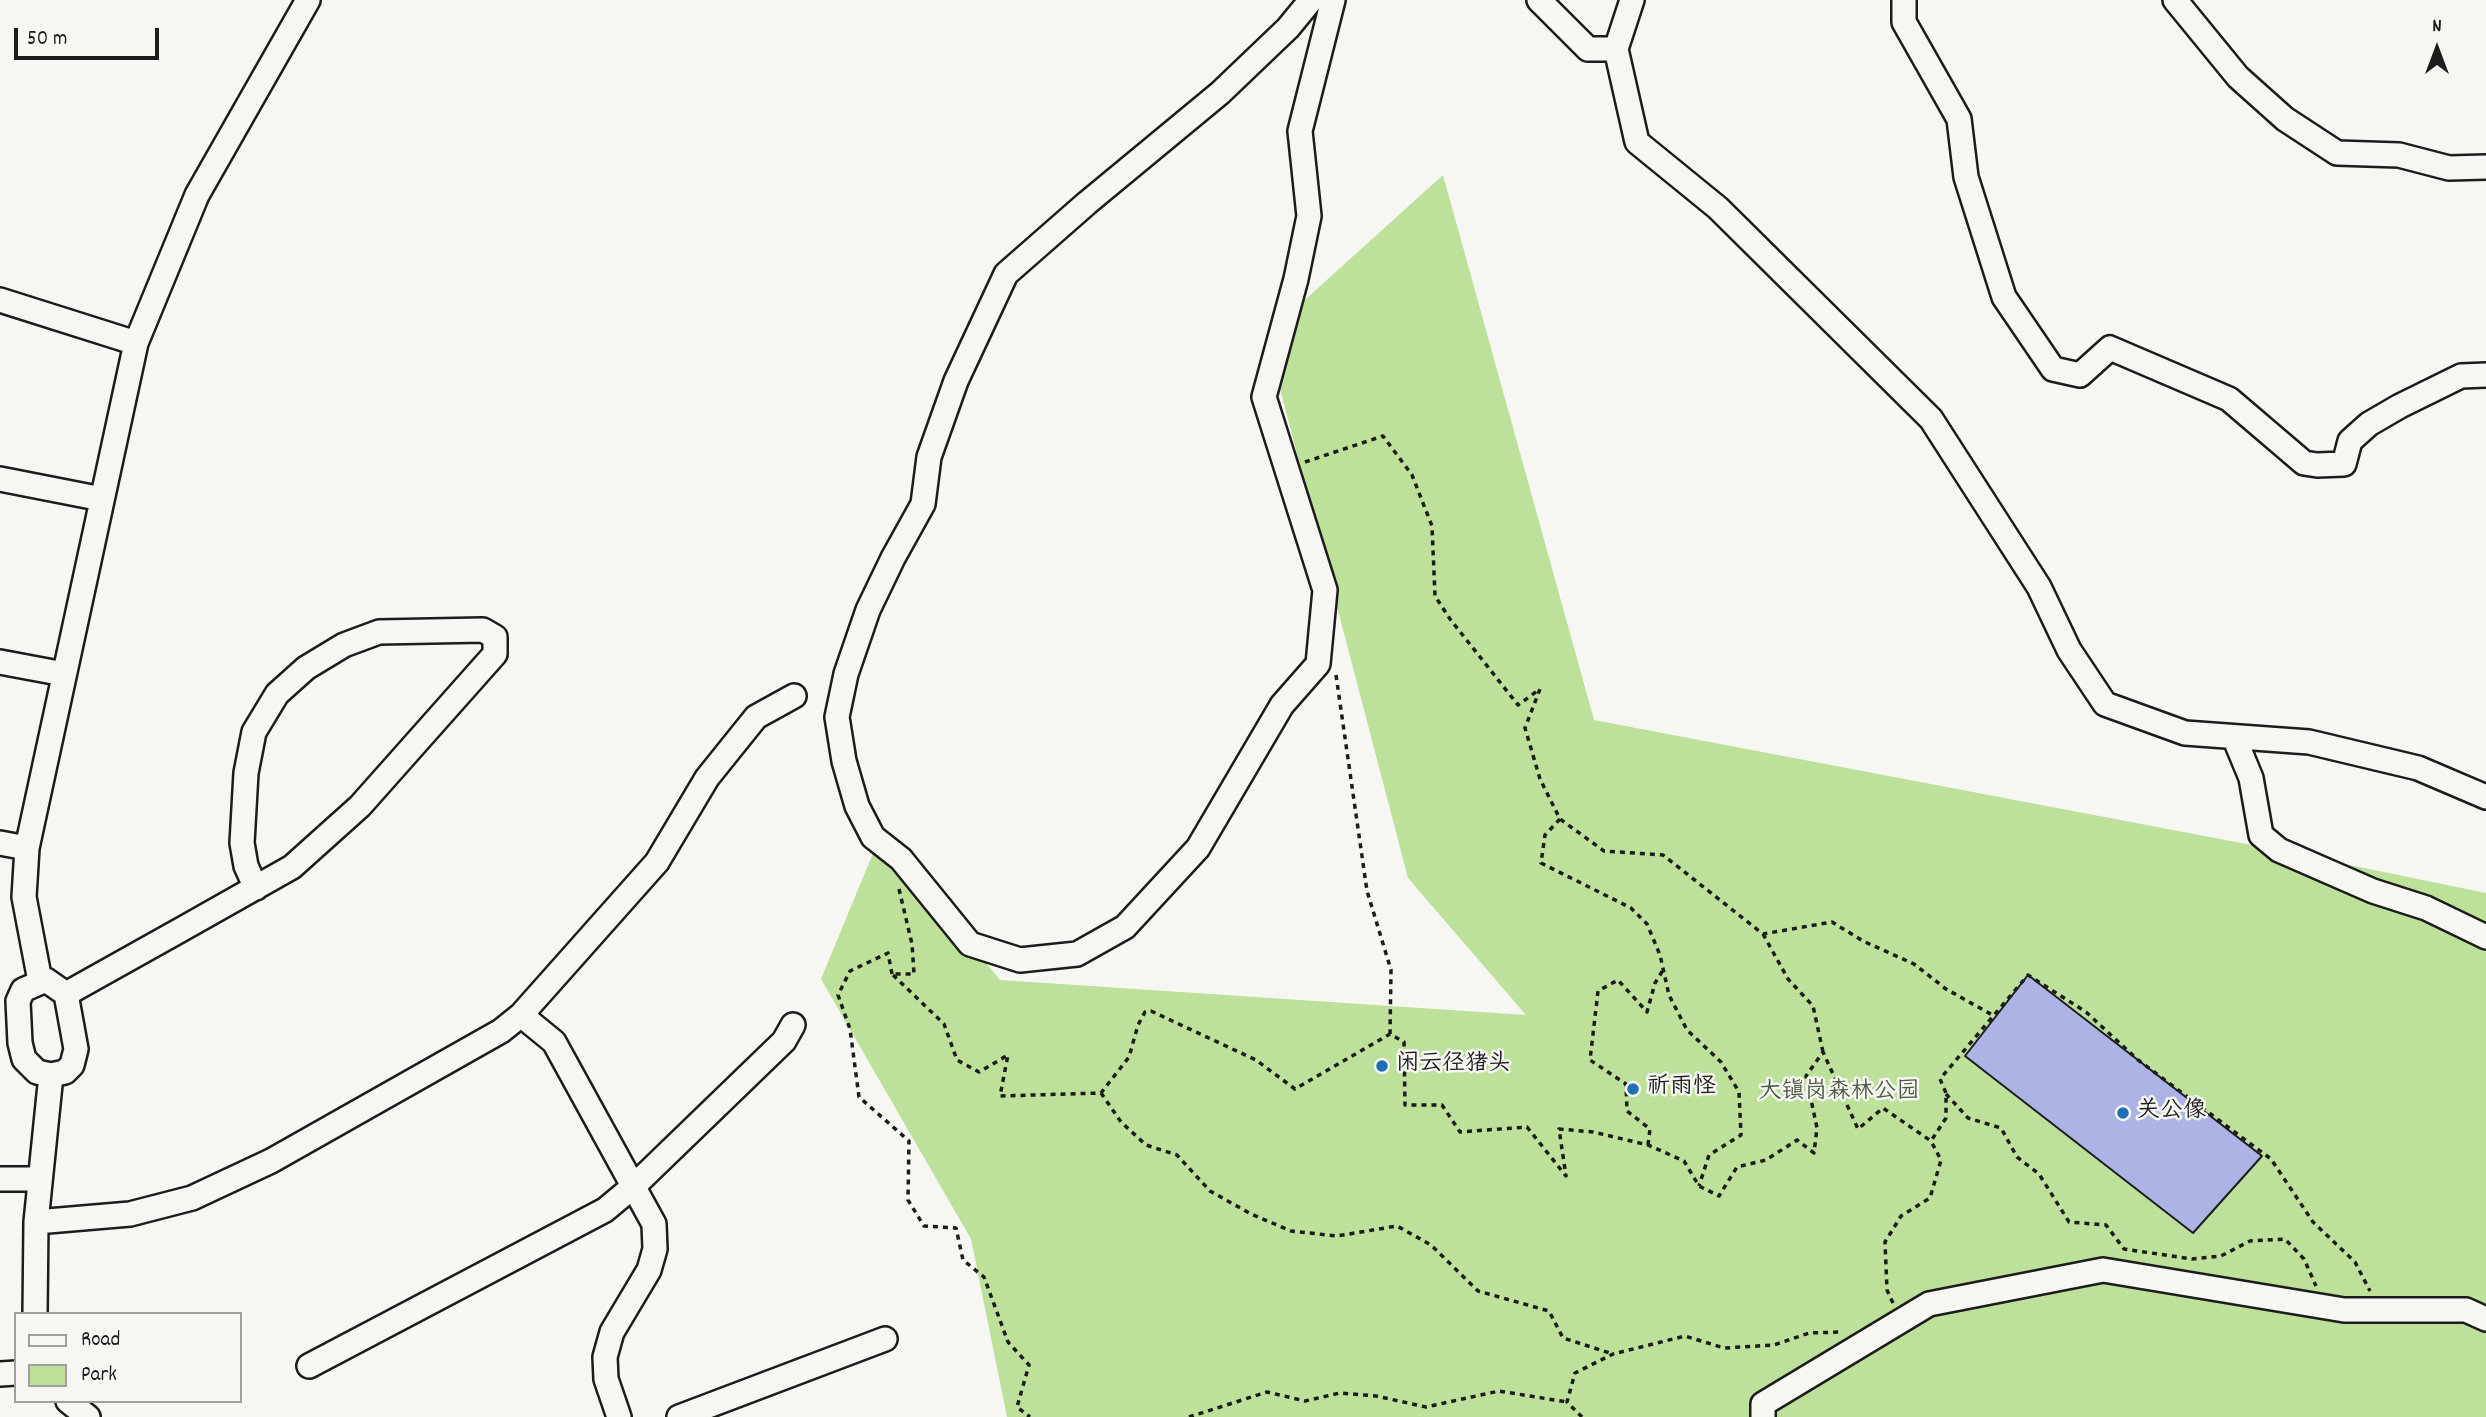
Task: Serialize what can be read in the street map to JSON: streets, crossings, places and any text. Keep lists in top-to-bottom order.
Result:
{
  "parks": ["大镇岗森林公园"],
  "places": ["闲云径猪头", "祈雨怪", "关公像"],
  "legend": ["Road", "Park"],
  "scale_bar": "50 m",
  "north": "top"
}
